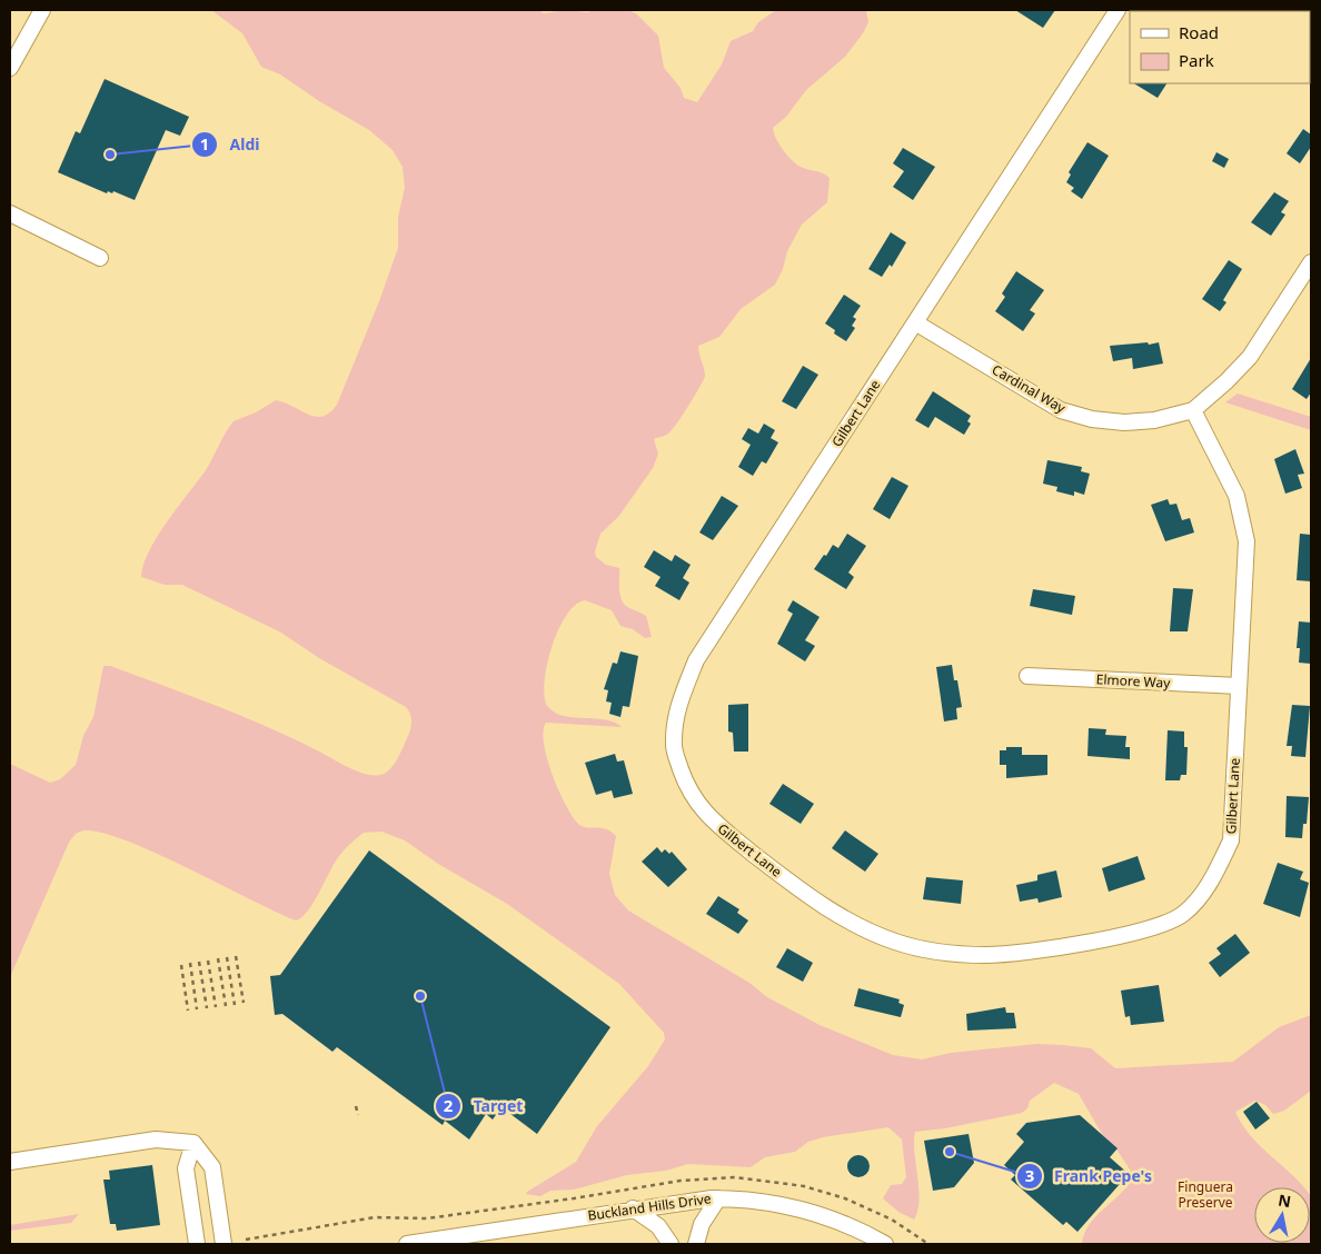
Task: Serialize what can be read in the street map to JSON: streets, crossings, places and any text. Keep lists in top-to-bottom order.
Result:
{
  "streets": {
    "street": [
      "Cardinal Way",
      "Gilbert Lane",
      "Elmore Way",
      "Buckland Hills Drive"
    ]
  },
  "crossings": [
    ["Cardinal Way", "Gilbert Lane"],
    ["Gilbert Lane", "Elmore Way"]
  ],
  "parks": ["Finguera Preserve"],
  "places": ["Aldi", "Target", "Frank Pepe's"],
  "legend": ["Road", "Park"],
  "north": "top"
}
